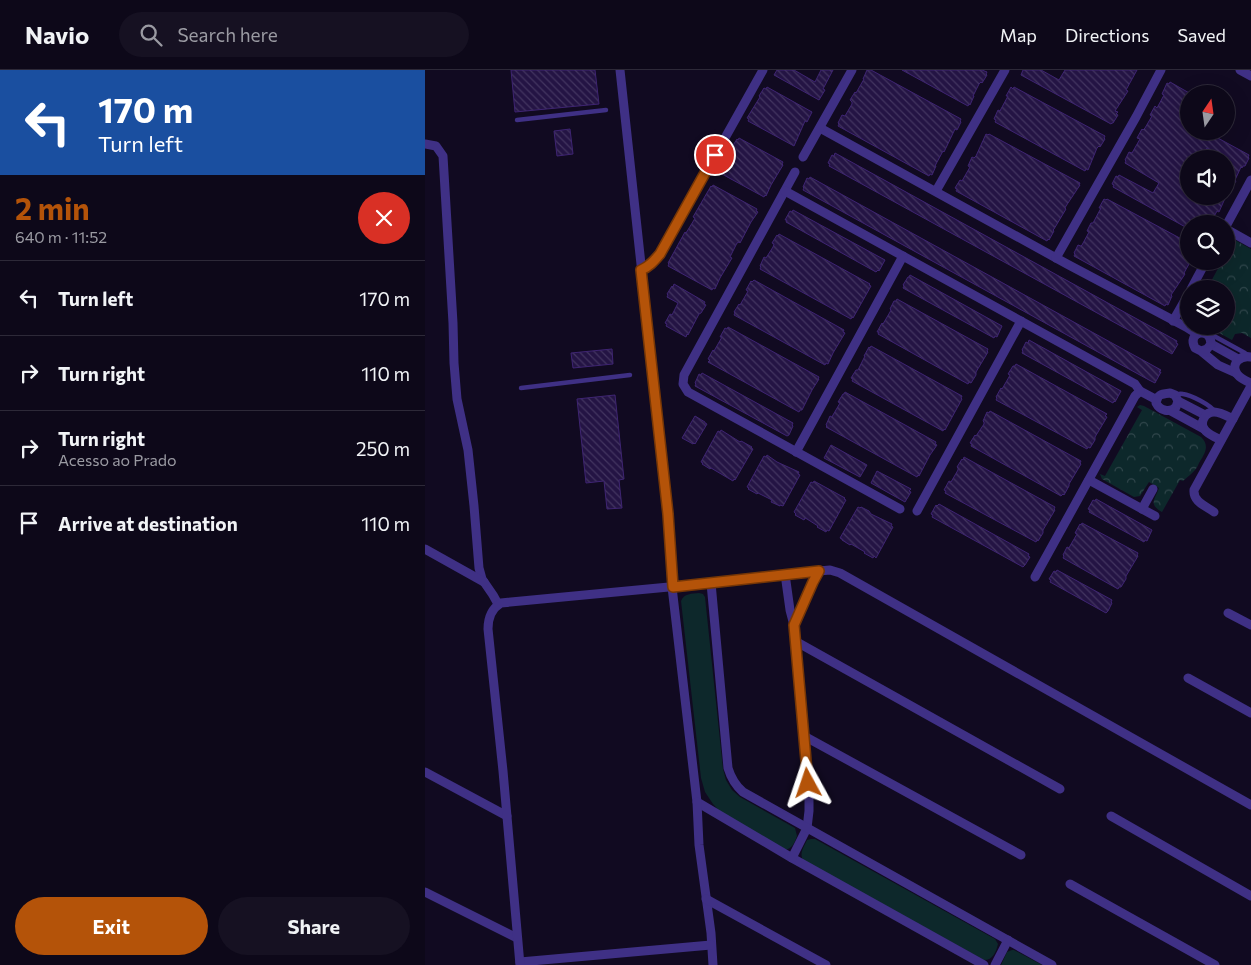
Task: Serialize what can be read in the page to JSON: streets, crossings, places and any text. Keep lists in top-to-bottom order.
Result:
{
  "north": "top",
  "page": {
    "header": "Navio",
    "search": "Search here",
    "nav": ["Map", "Directions", "Saved"],
    "turn": ["170 m", "Turn left"],
    "heading": ["2 min", "640 m · 11:52"],
    "list": [
      {
        "name": "Turn left",
        "value": "170 m"
      },
      {
        "name": "Turn right",
        "value": "110 m"
      },
      {
        "name": "Turn right",
        "note": "Acesso ao Prado",
        "value": "250 m"
      },
      {
        "name": "Arrive at destination",
        "value": "110 m"
      }
    ],
    "buttons": ["Exit", "Share"]
  }
}
